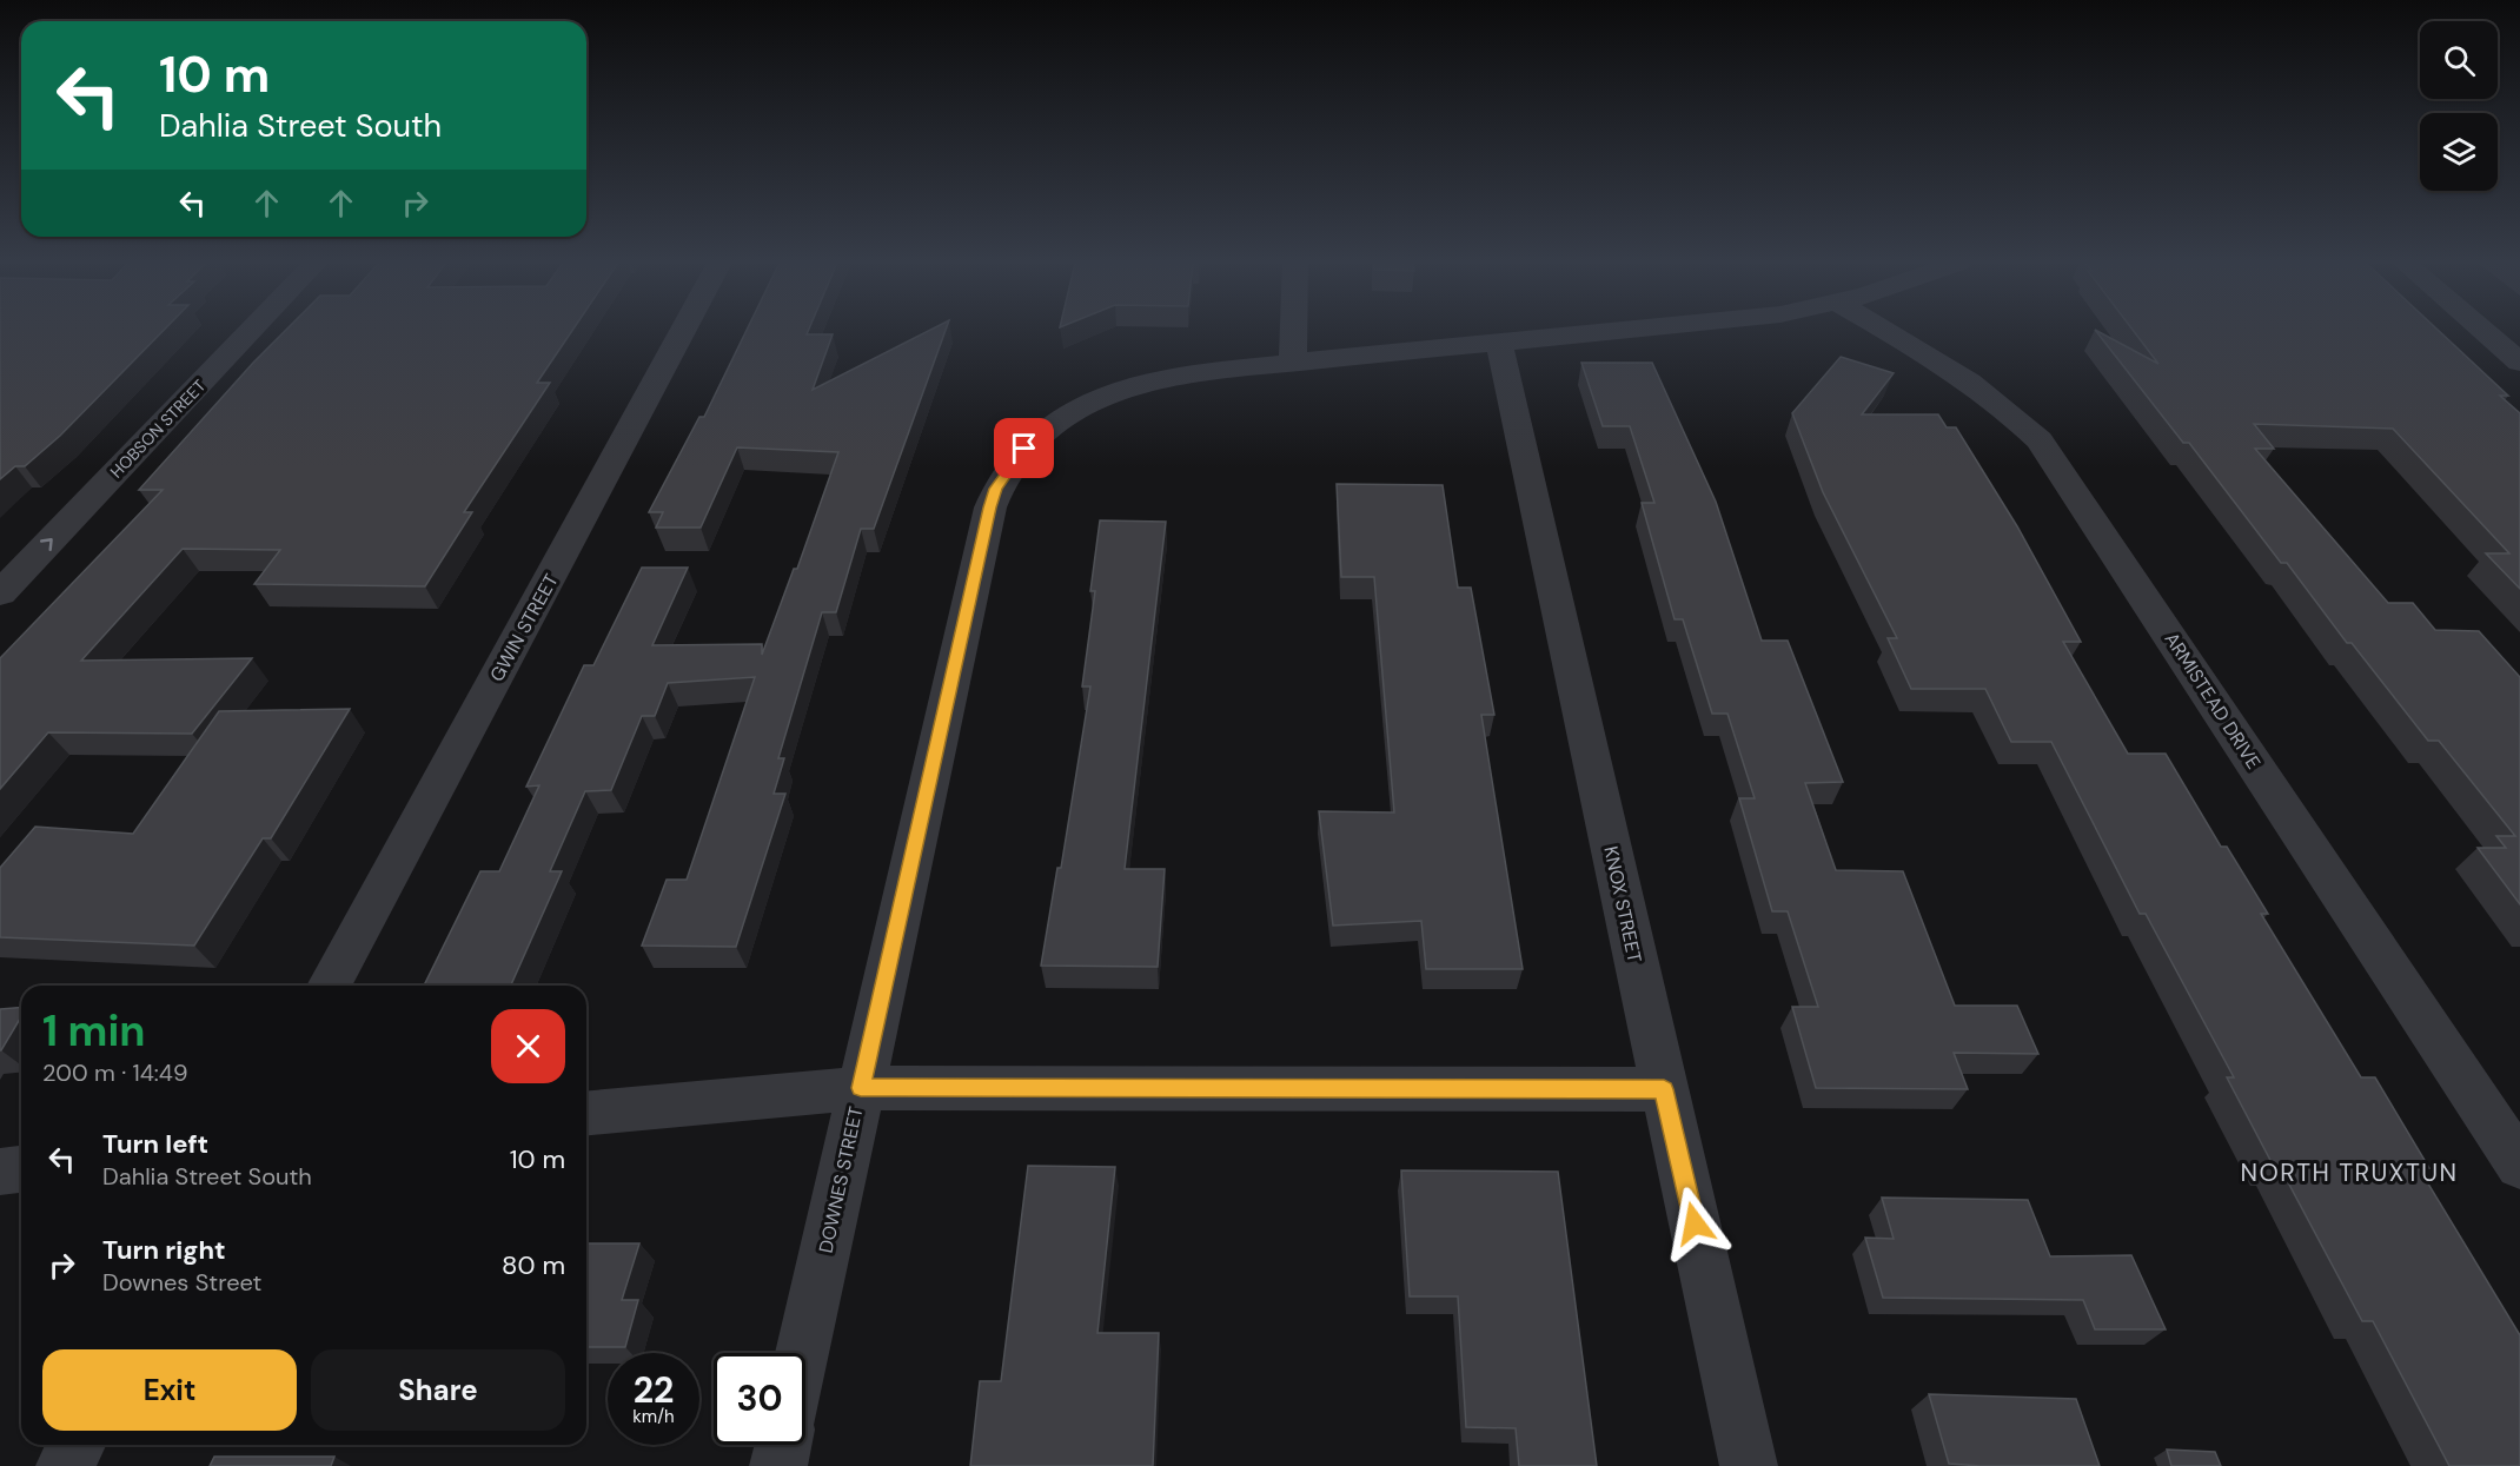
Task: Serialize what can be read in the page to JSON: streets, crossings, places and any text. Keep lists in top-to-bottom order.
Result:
{
  "streets": {
    "street": [
      "HOBSON STREET",
      "GWIN STREET",
      "ARMISTEAD DRIVE",
      "KNOX STREET",
      "DOWNES STREET"
    ]
  },
  "crossings": [
    ["KNOX STREET", "DOWNES STREET"]
  ],
  "one_way": ["HOBSON STREET"],
  "districts": ["NORTH TRUXTUN"],
  "page": {
    "turn": ["10 m", "Dahlia Street South"],
    "heading": ["1 min", "200 m · 14:49"],
    "list": [
      {
        "name": "Turn left",
        "note": "Dahlia Street South",
        "value": "10 m"
      },
      {
        "name": "Turn right",
        "note": "Downes Street",
        "value": "80 m"
      }
    ],
    "buttons": ["Exit", "Share"],
    "speed": "22 km/h",
    "limit": "30"
  }
}
